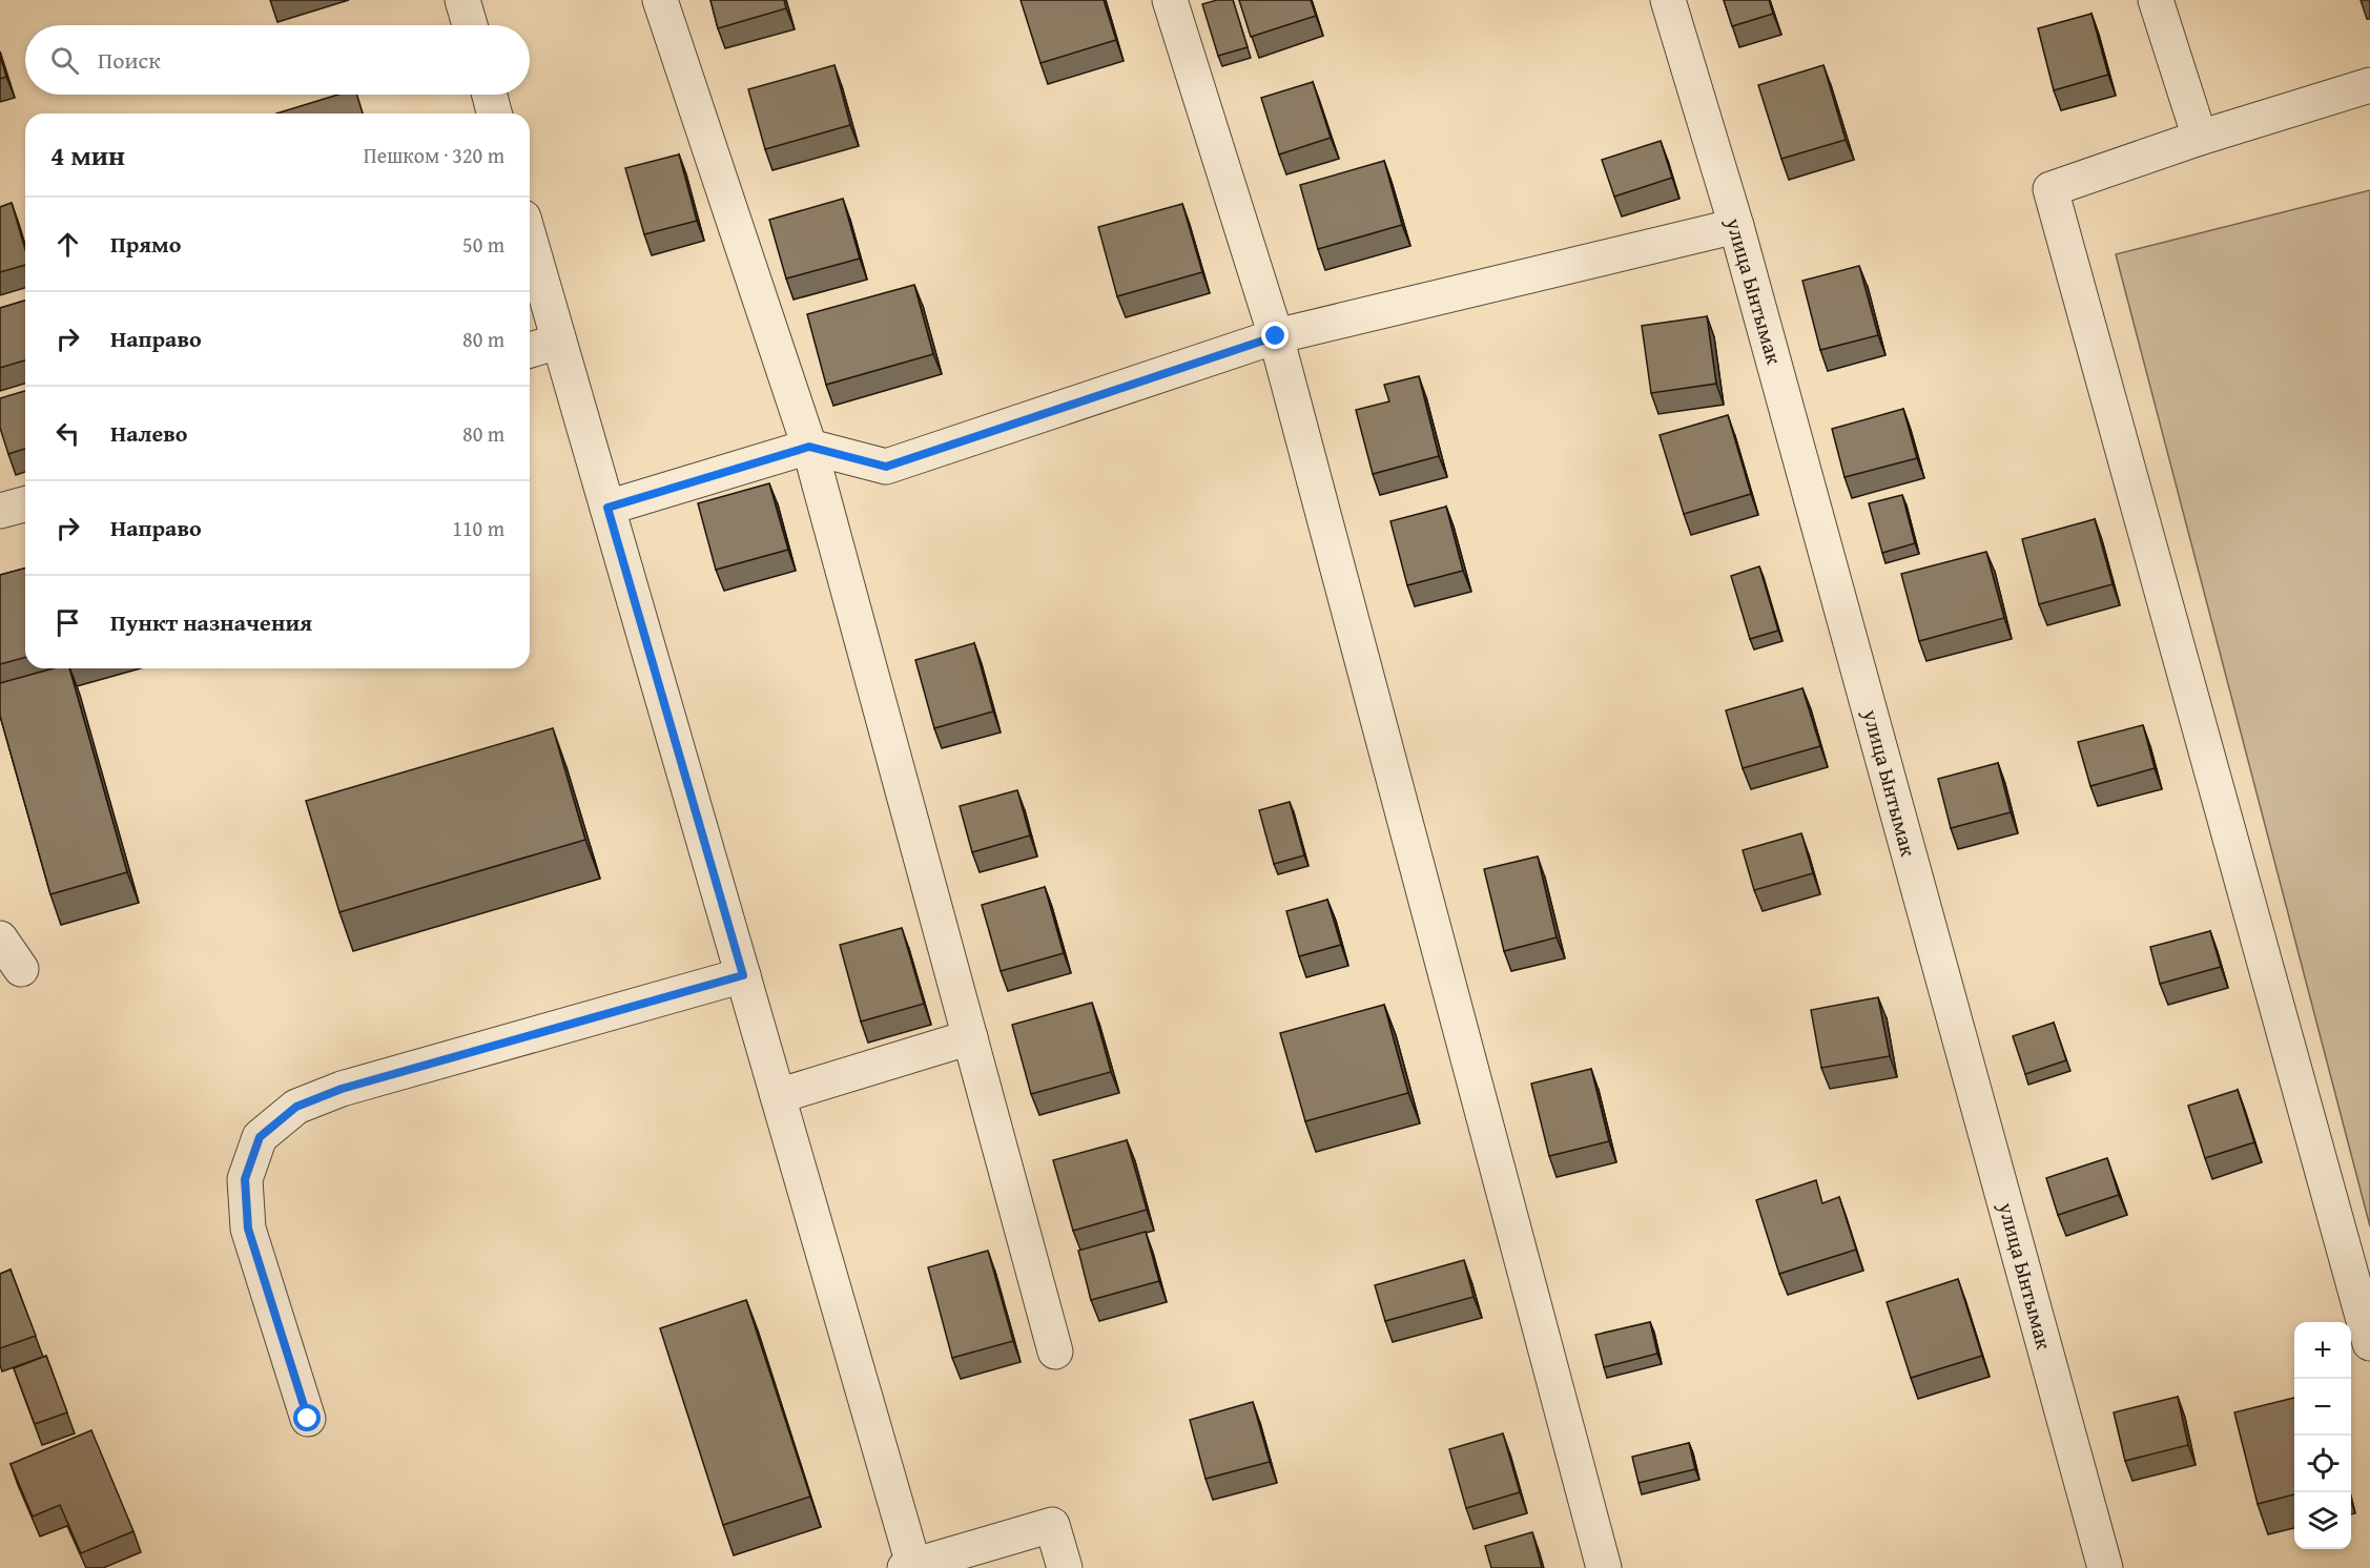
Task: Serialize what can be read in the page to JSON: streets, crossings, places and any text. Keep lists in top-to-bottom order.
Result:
{
  "streets": {
    "street": ["улица Ынтымак"]
  },
  "page": {
    "search": "Поиск",
    "heading": ["4 мин", "Пешком · 320 m"],
    "list": [
      ["Прямо", "50 m"],
      ["Направо", "80 m"],
      ["Налево", "80 m"],
      ["Направо", "110 m"],
      "Пункт назначения"
    ],
    "map_buttons": ["+", "−"]
  }
}
